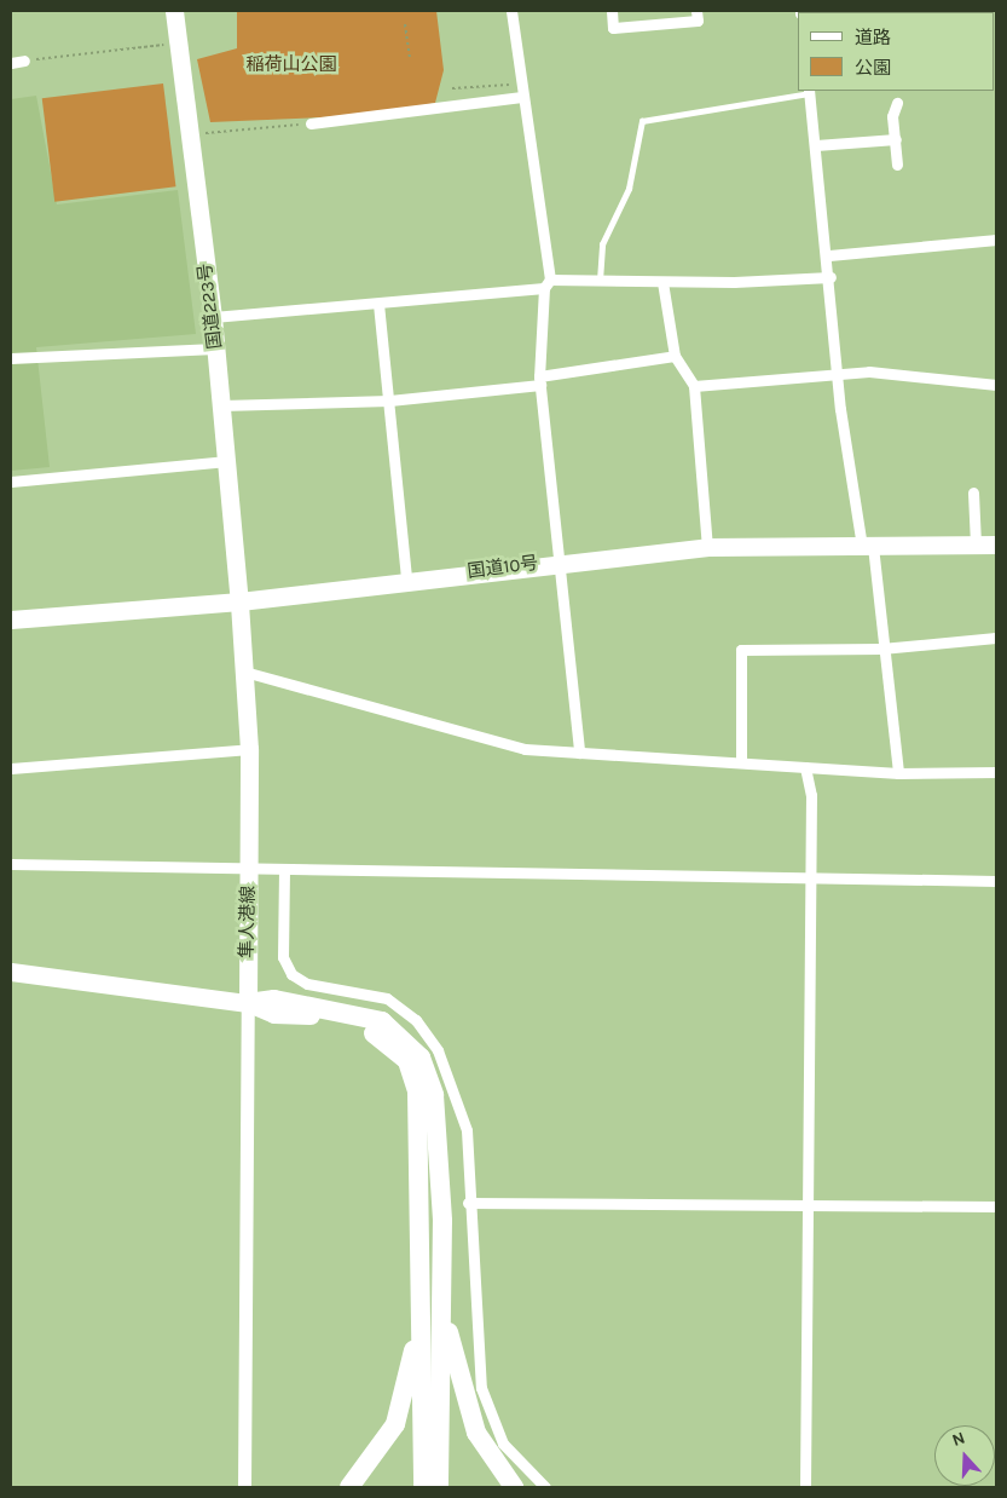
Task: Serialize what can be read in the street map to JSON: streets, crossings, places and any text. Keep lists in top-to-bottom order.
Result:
{
  "streets": {
    "main road": ["国道223号", "国道10号", "隼人港線"]
  },
  "crossings": [
    ["国道223号", "国道10号"],
    ["国道223号", "隼人港線"],
    ["国道10号", "隼人港線"]
  ],
  "parks": ["稲荷山公園"],
  "legend": ["道路", "公園"],
  "north": "top"
}
